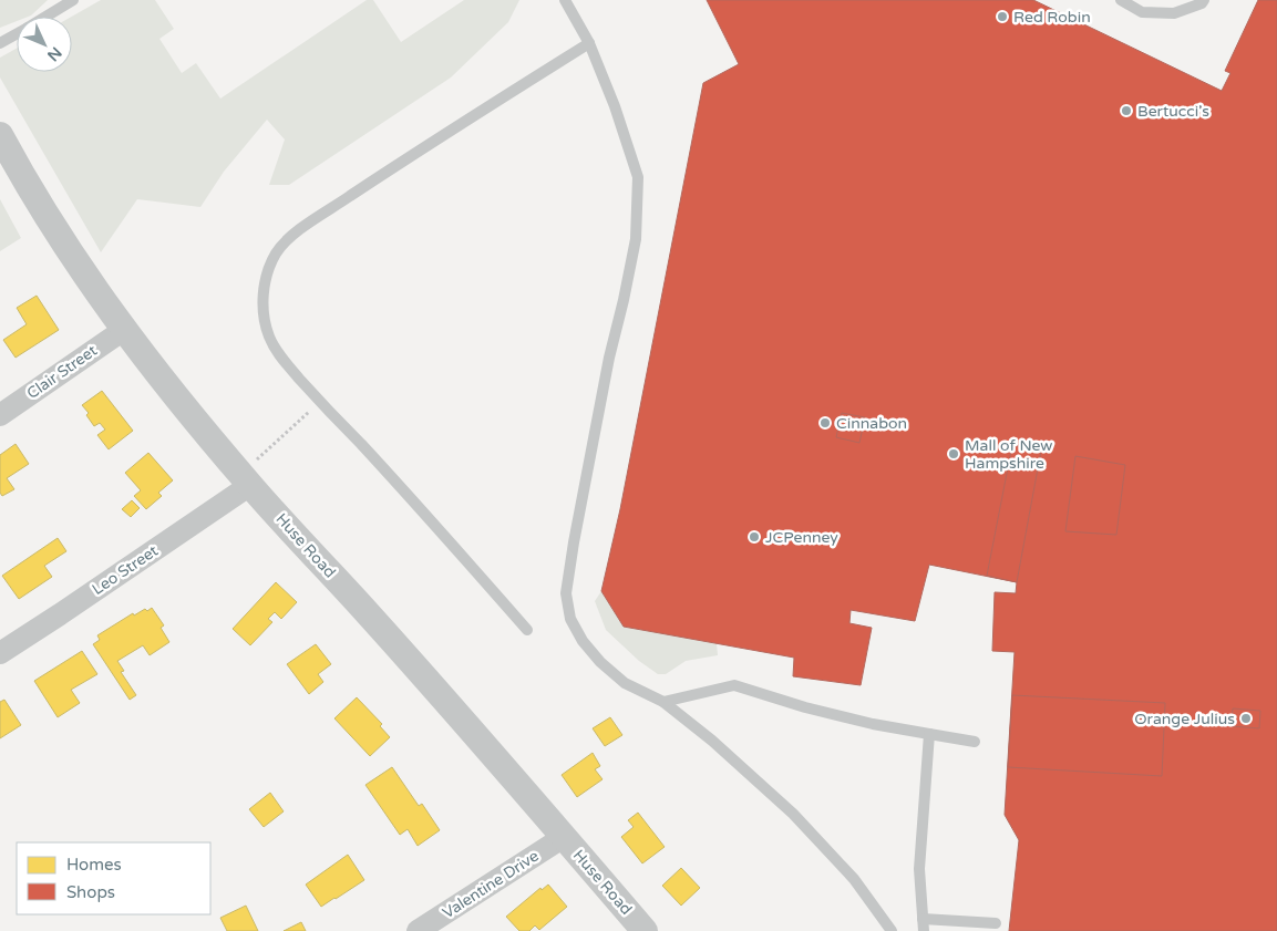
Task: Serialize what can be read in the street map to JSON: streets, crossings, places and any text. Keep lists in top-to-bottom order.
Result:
{
  "streets": {
    "street": [
      "Clair Street",
      "Huse Road",
      "Leo Street",
      "Valentine Drive"
    ]
  },
  "crossings": [
    ["Clair Street", "Huse Road"],
    ["Huse Road", "Leo Street"],
    ["Huse Road", "Valentine Drive"]
  ],
  "places": [
    "Red Robin",
    "Bertucci's",
    "Cinnabon",
    "Mall of New Hampshire",
    "JCPenney",
    "Orange Julius"
  ],
  "legend": ["Homes", "Shops"],
  "north": "bottom right"
}
